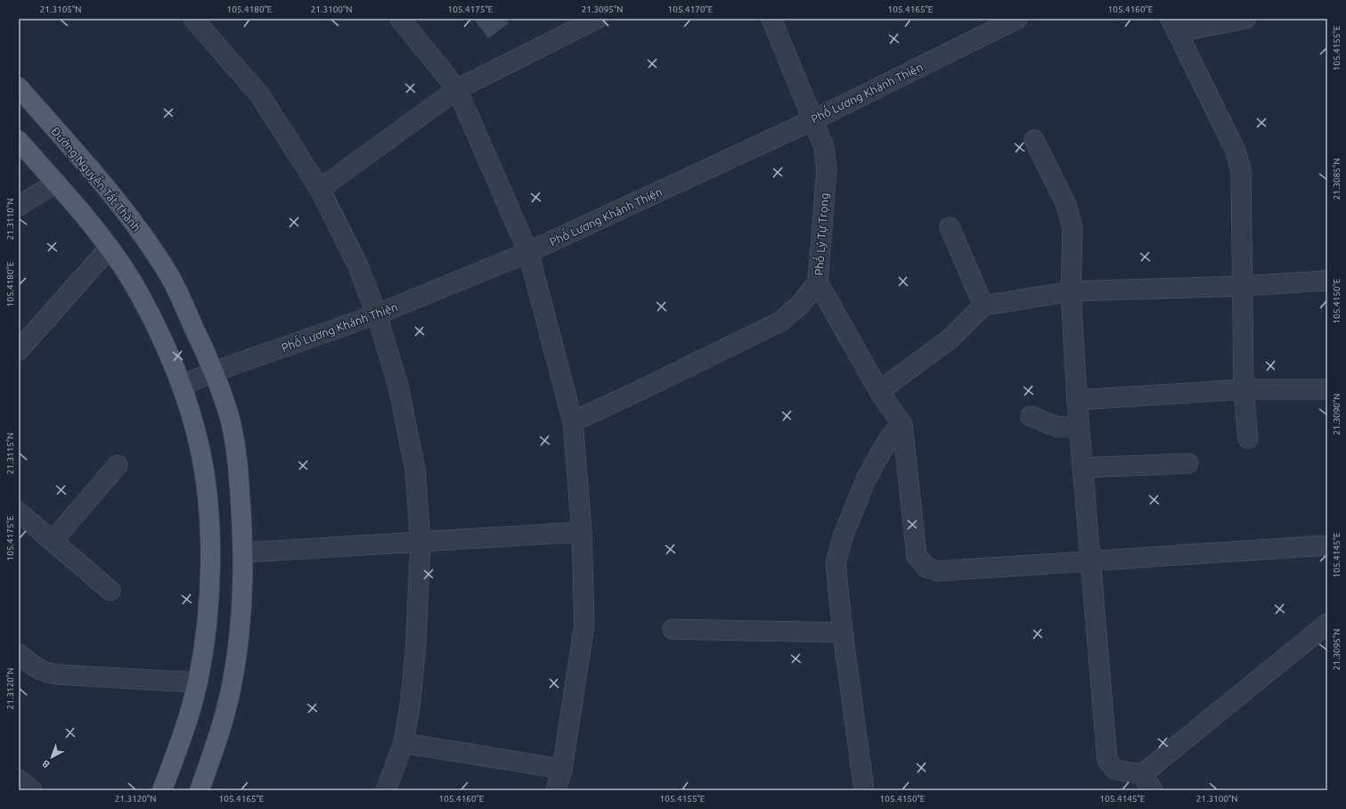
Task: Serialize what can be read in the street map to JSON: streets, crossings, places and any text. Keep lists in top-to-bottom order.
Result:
{
  "streets": {
    "main road": ["Đường Nguyễn Tất Thành"],
    "street": ["Phố Lương Khánh Thiện", "Phố Lý Tự Trọng"]
  },
  "crossings": [
    ["Phố Lương Khánh Thiện", "Đường Nguyễn Tất Thành"],
    ["Phố Lương Khánh Thiện", "Phố Lý Tự Trọng"]
  ],
  "north": "bottom left",
  "coordinates": [
    "21.3105°N",
    "105.4180°E",
    "21.3100°N",
    "105.4175°E",
    "21.3095°N",
    "105.4170°E",
    "105.4165°E",
    "105.4160°E",
    "105.4155°E",
    "21.3085°N",
    "21.3110°N",
    "105.4150°E",
    "21.3090°N",
    "21.3115°N",
    "105.4145°E",
    "21.3120°N"
  ]
}
